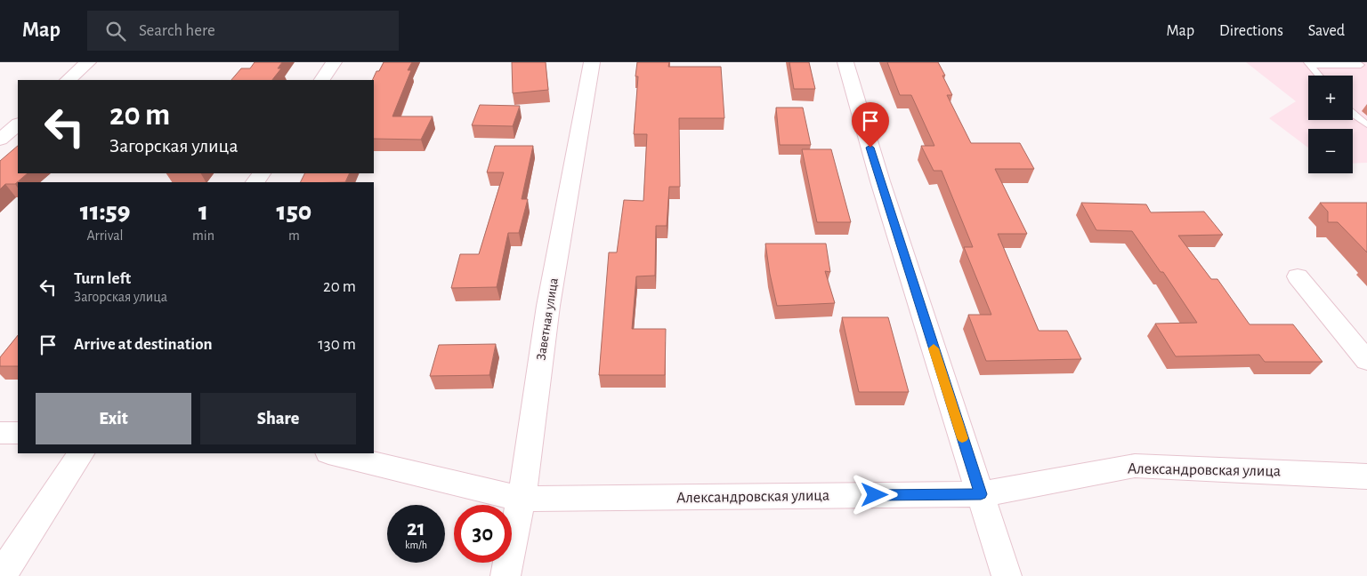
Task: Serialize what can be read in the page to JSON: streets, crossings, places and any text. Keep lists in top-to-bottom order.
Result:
{
  "streets": {
    "street": ["Заветная улица", "Александровская улица"]
  },
  "crossings": [
    ["Заветная улица", "Александровская улица"]
  ],
  "page": {
    "header": "Map",
    "search": "Search here",
    "nav": ["Map", "Directions", "Saved"],
    "map_buttons": ["+", "−"],
    "turn": ["20 m", "Загорская улица"],
    "eta": [
      "11:59",
      "Arrival",
      "1",
      "min",
      "150",
      "m"
    ],
    "list": [
      {
        "name": "Turn left",
        "note": "Загорская улица",
        "value": "20 m"
      },
      {
        "name": "Arrive at destination",
        "value": "130 m"
      }
    ],
    "buttons": ["Exit", "Share"],
    "speed": "21 km/h",
    "limit": "30"
  }
}
